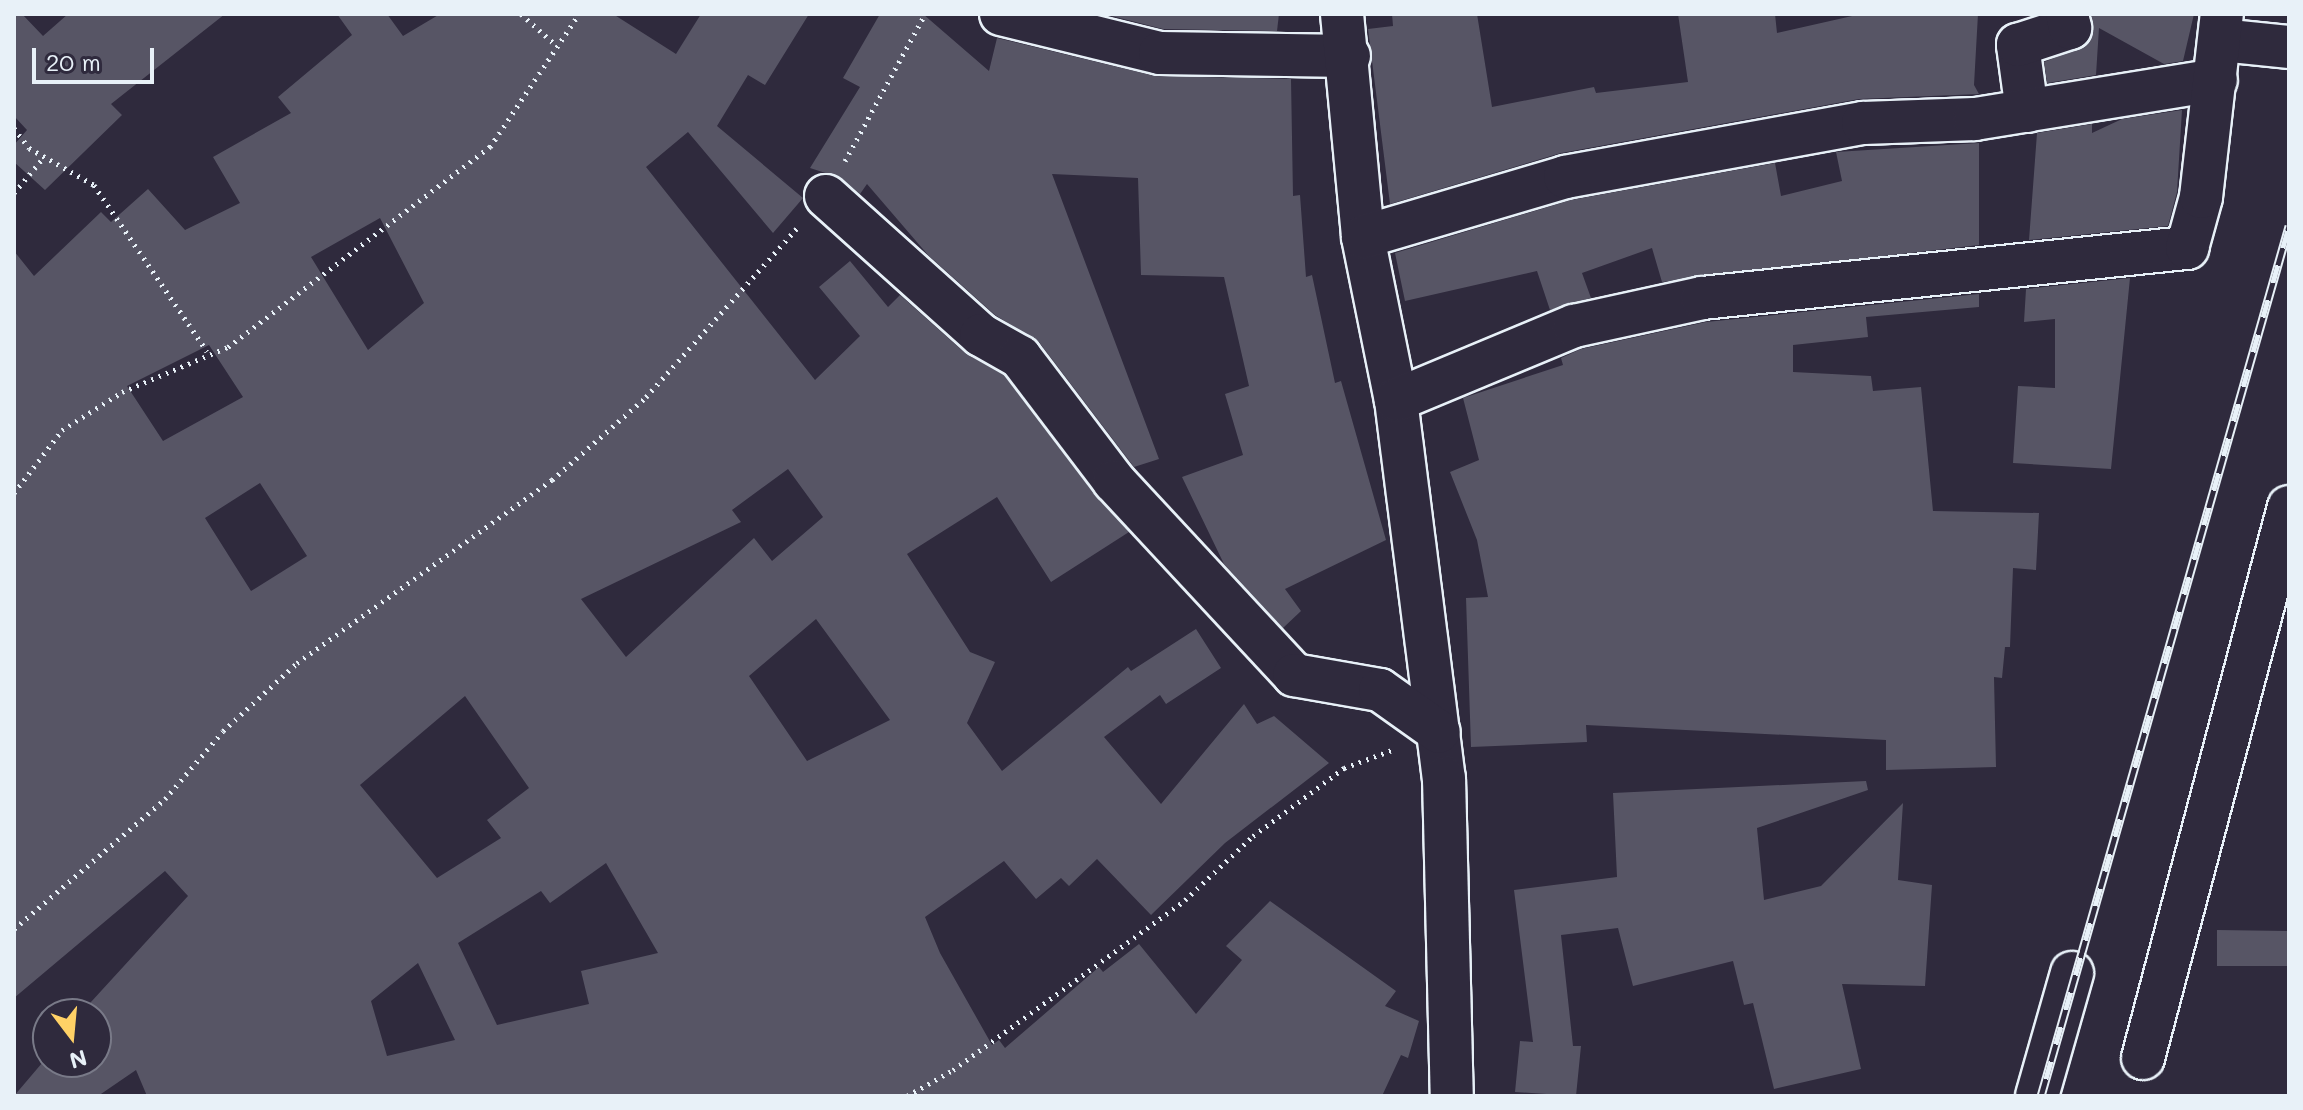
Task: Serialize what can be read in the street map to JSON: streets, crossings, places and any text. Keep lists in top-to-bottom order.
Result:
{
  "scale_bar": "20 m",
  "north": "bottom"
}
